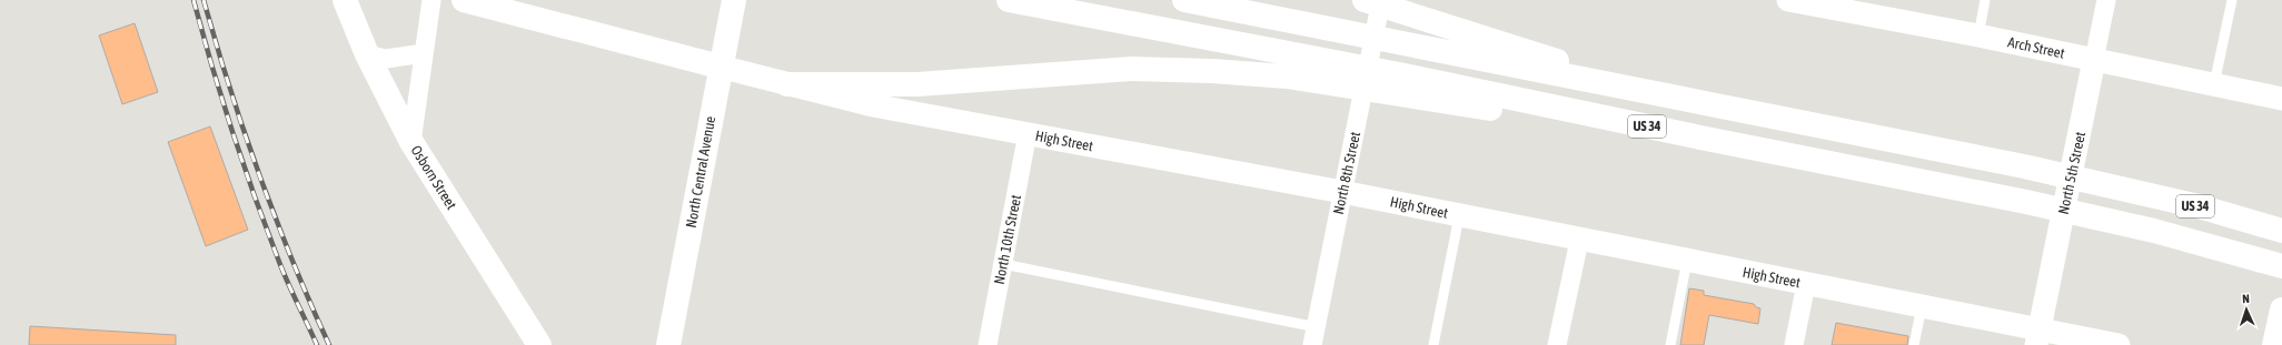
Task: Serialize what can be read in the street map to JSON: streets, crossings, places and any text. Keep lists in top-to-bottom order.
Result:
{
  "streets": {
    "main road": ["US 34", "North Central Avenue", "Osborn Street"],
    "street": [
      "Arch Street",
      "High Street",
      "North 8th Street",
      "North 5th Street",
      "North 10th Street"
    ]
  },
  "crossings": [
    ["Arch Street", "North 5th Street"],
    ["High Street", "North Central Avenue"],
    ["High Street", "North 8th Street"],
    ["High Street", "North 5th Street"],
    ["High Street", "North 10th Street"]
  ],
  "north": "top"
}
